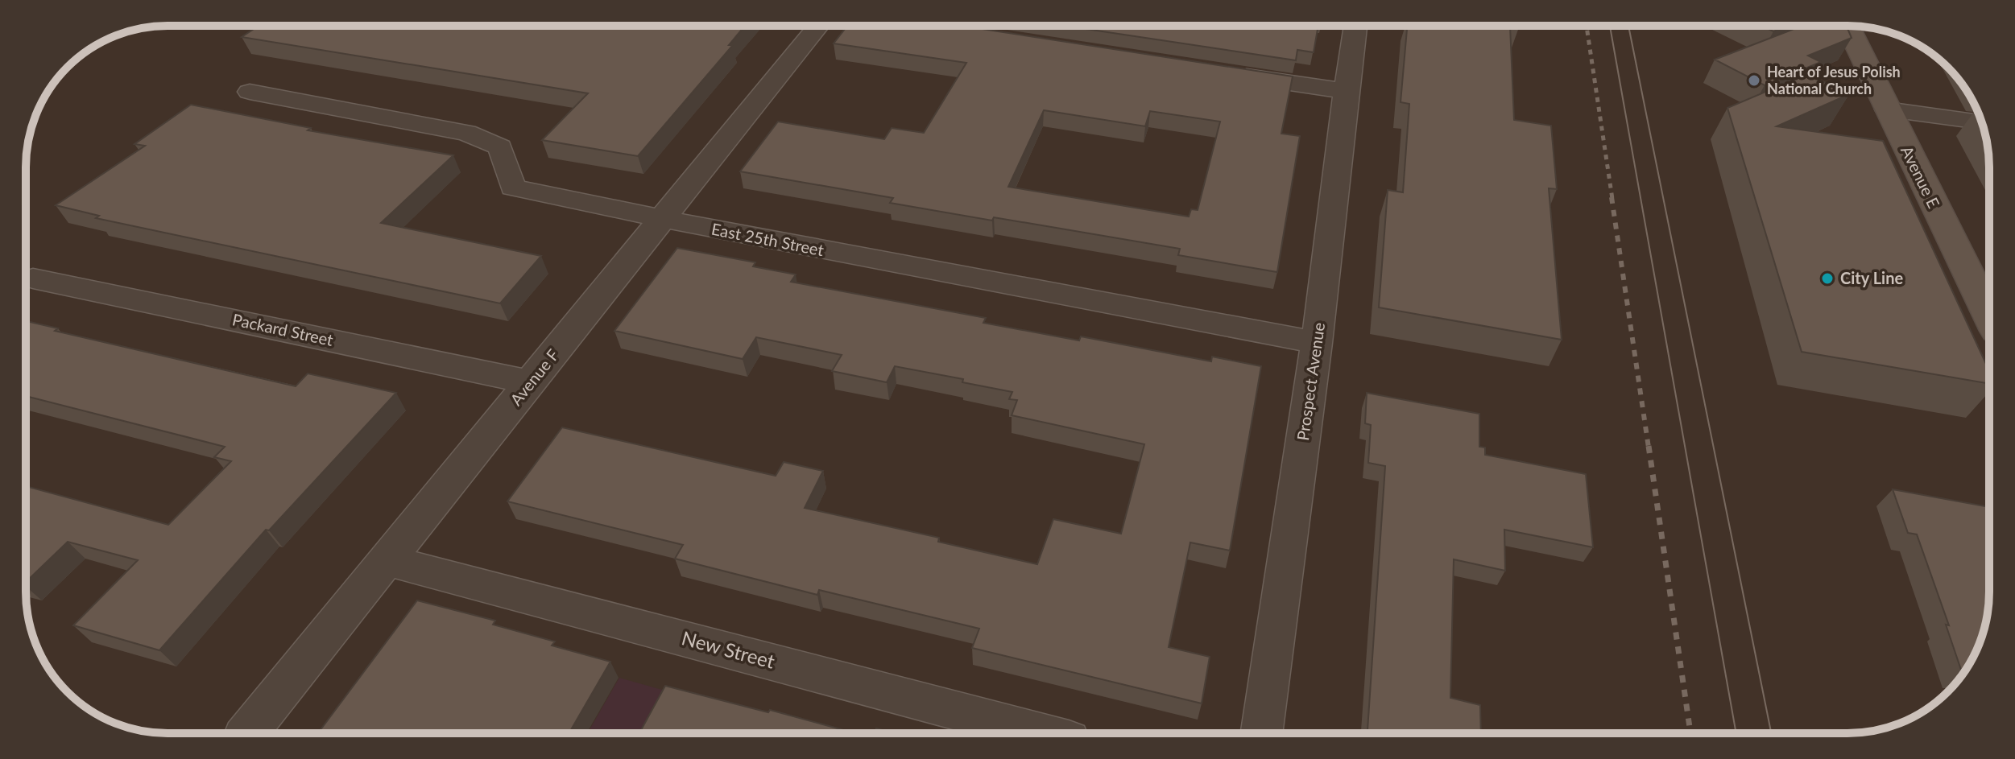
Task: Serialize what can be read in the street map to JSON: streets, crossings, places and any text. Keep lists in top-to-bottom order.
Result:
{
  "streets": {
    "main road": ["Avenue E"],
    "street": [
      "East 25th Street",
      "Packard Street",
      "Avenue F",
      "Prospect Avenue",
      "New Street"
    ]
  },
  "crossings": [
    ["East 25th Street", "Avenue F"],
    ["East 25th Street", "Prospect Avenue"],
    ["Packard Street", "Avenue F"],
    ["Avenue F", "New Street"]
  ],
  "places": ["Heart of Jesus Polish National Church", "City Line"]
}
